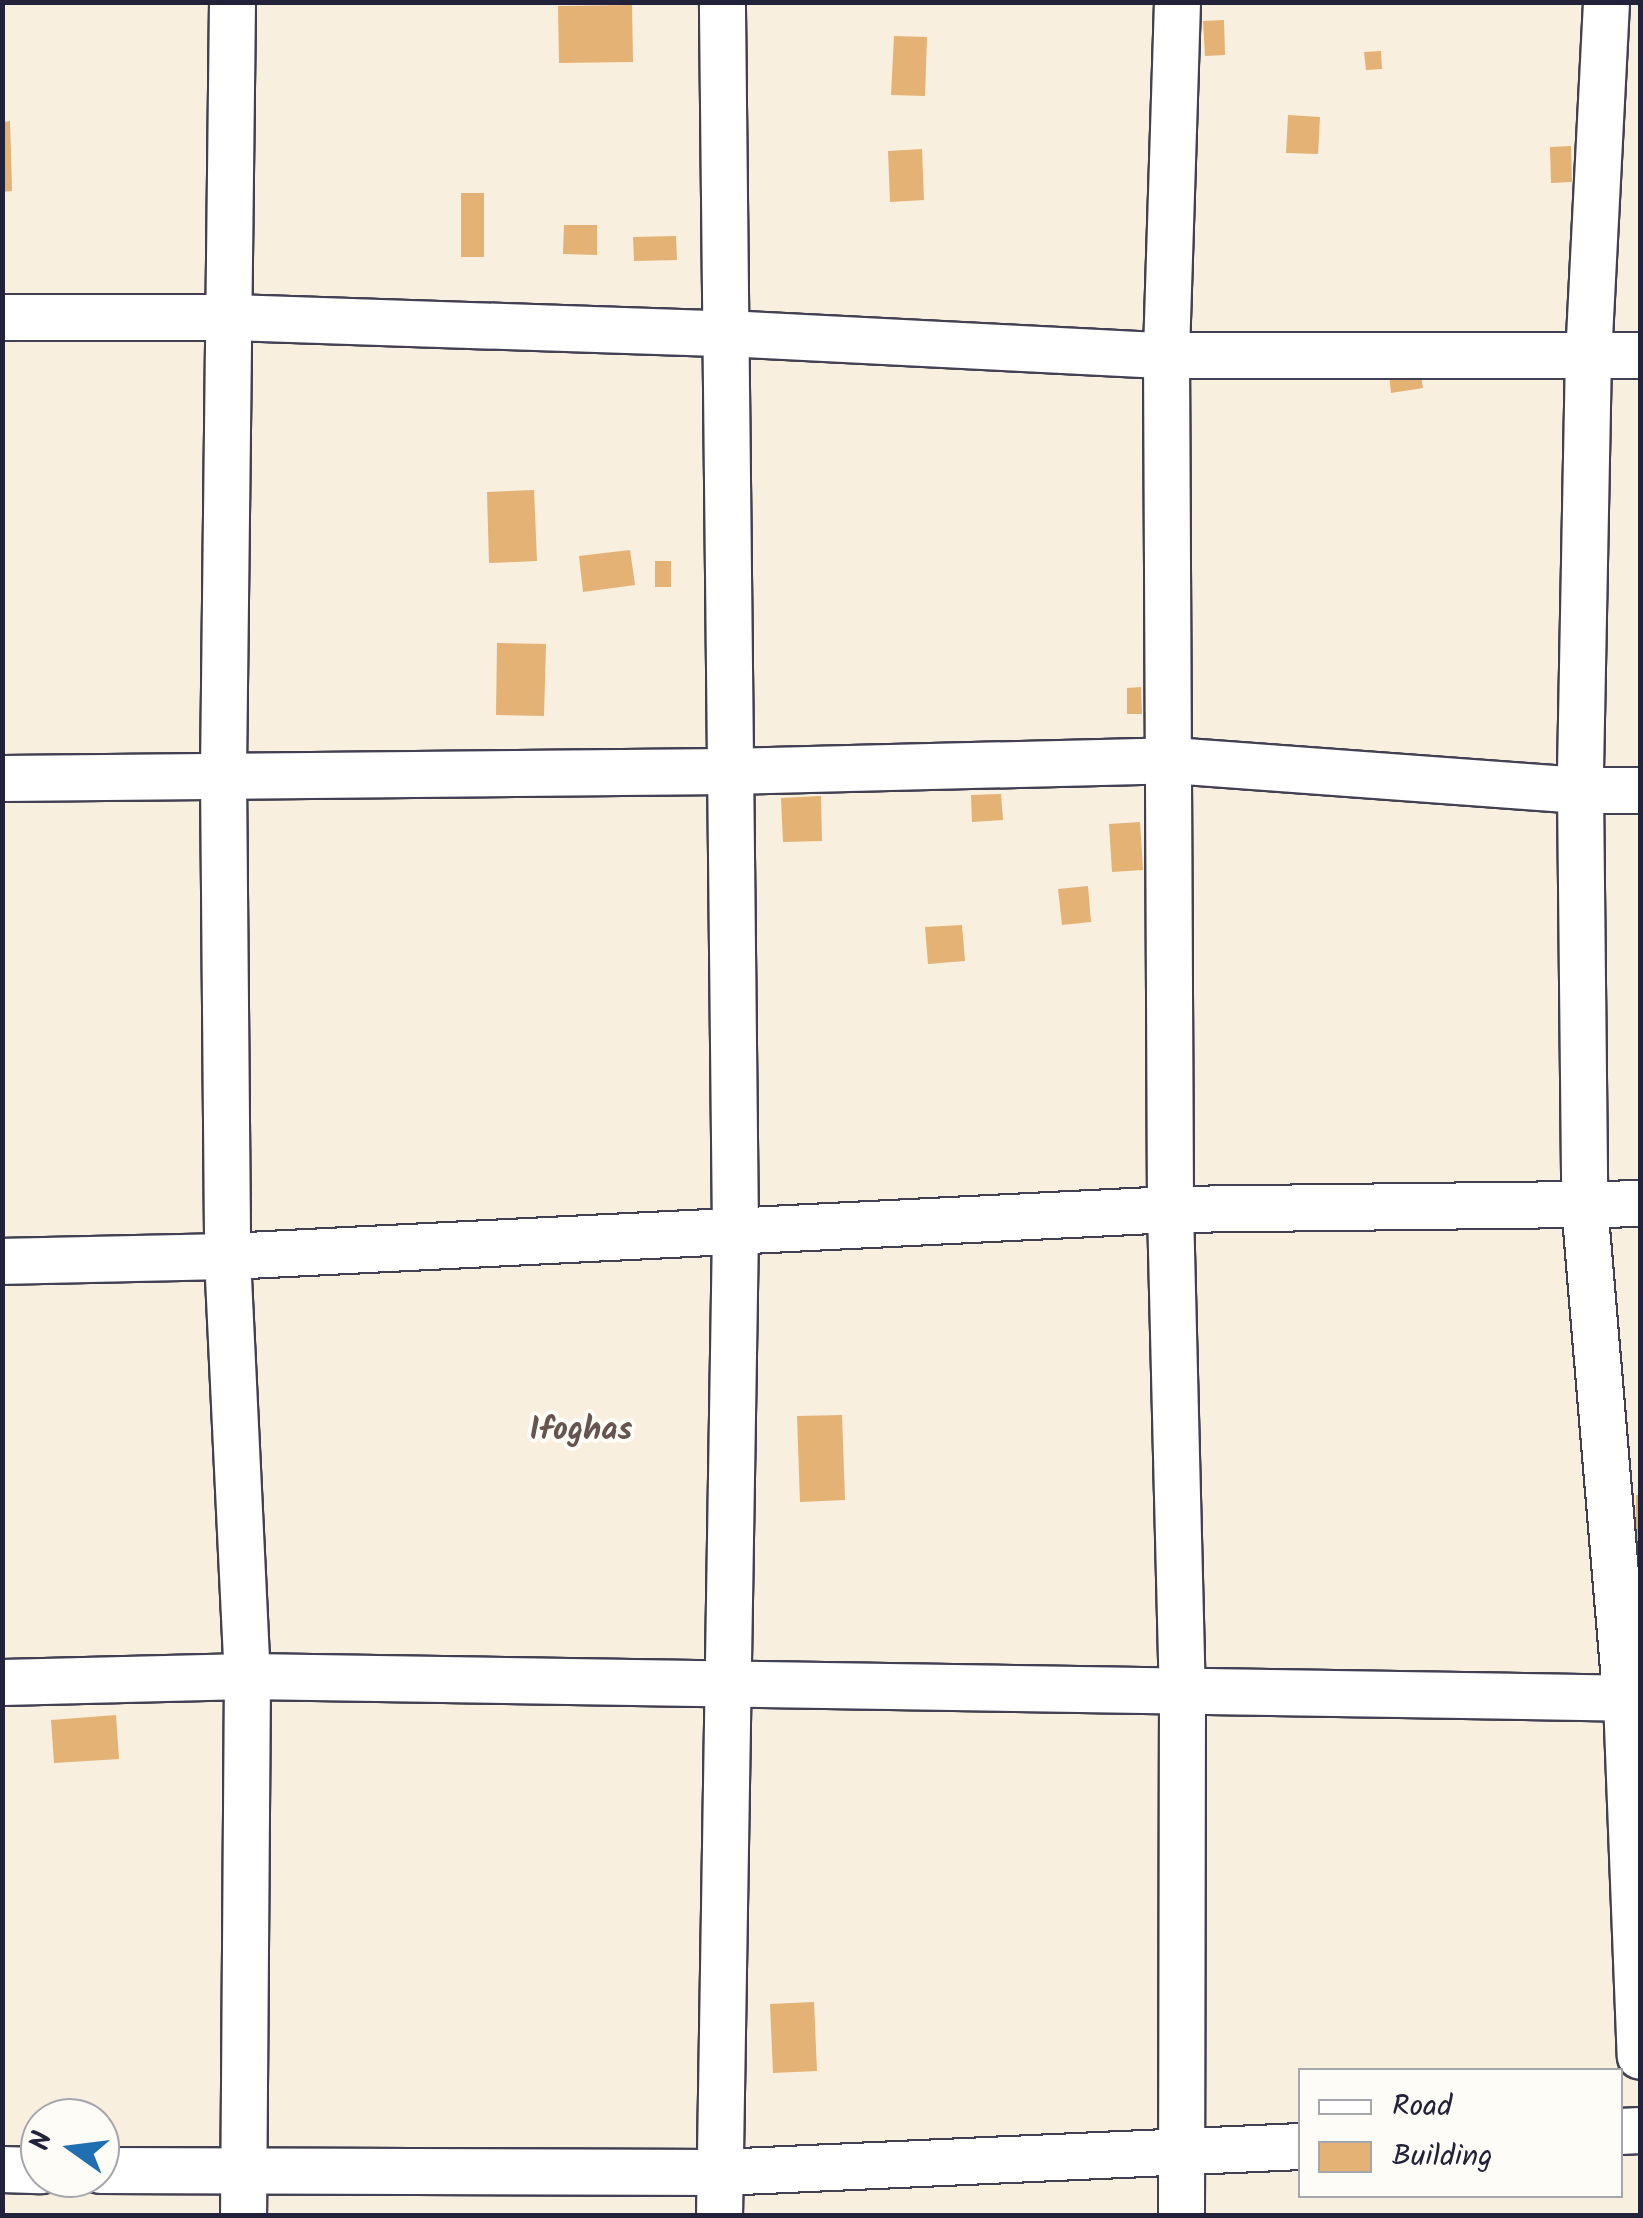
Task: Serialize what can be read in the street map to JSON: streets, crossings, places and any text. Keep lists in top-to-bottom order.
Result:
{
  "districts": ["Ifoghas"],
  "legend": ["Road", "Building"],
  "north": "left"
}
